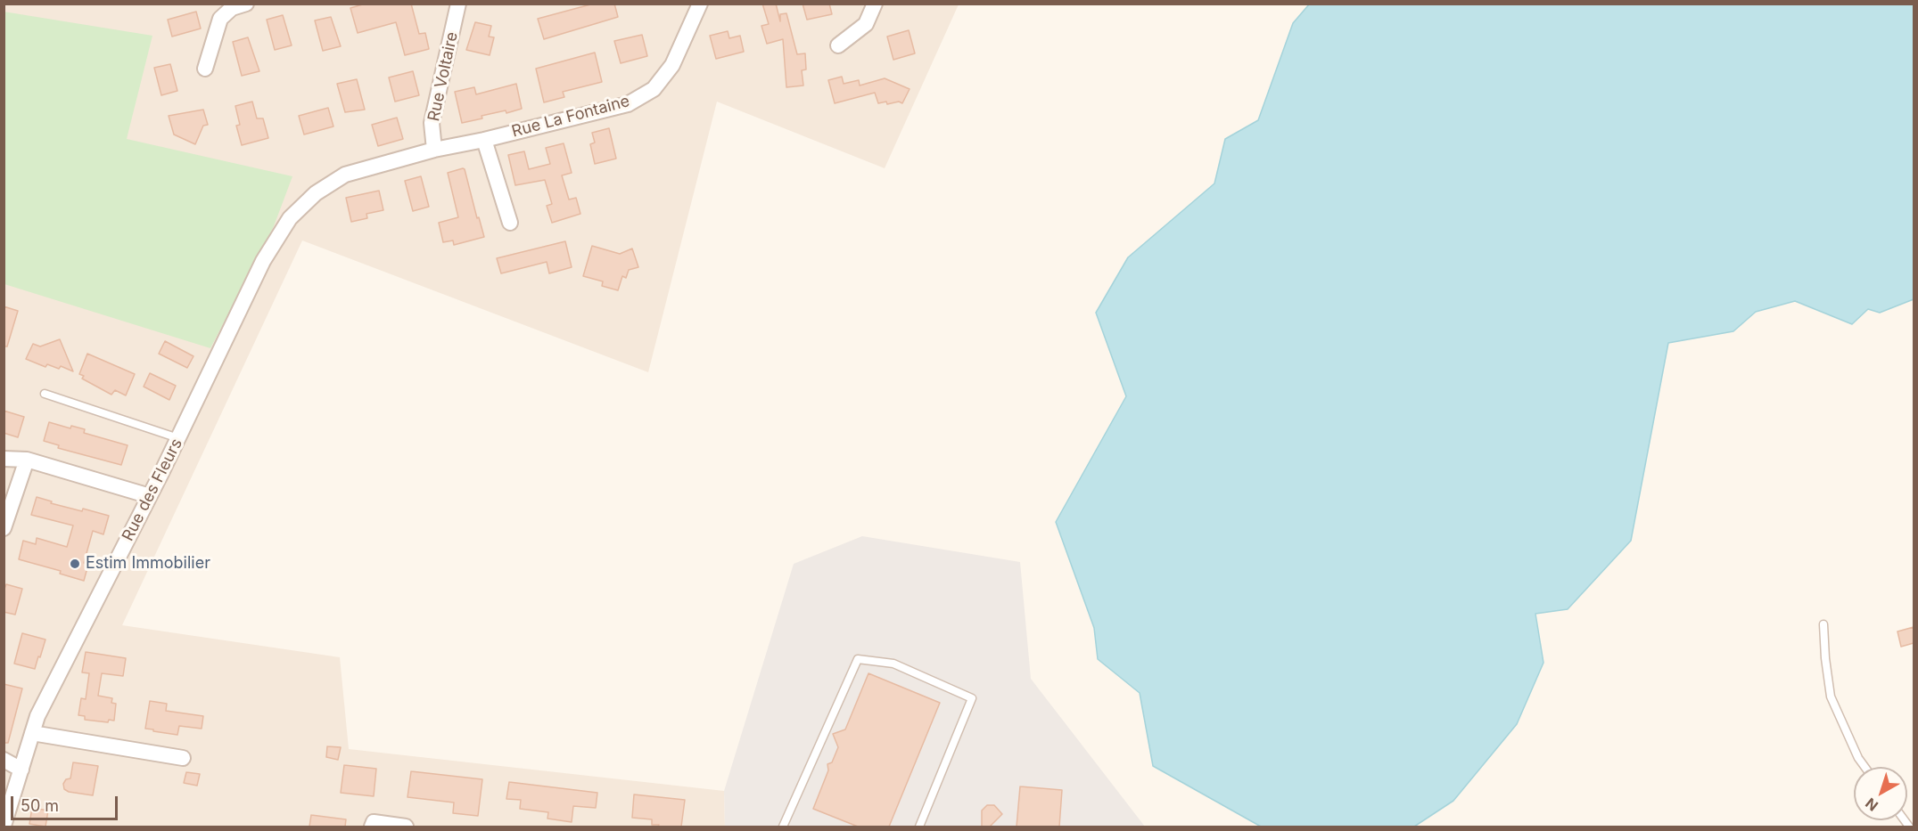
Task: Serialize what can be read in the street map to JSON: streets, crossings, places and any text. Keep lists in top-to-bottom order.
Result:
{
  "streets": {
    "street": ["Rue Voltaire", "Rue La Fontaine", "Rue des Fleurs"]
  },
  "crossings": [
    ["Rue Voltaire", "Rue La Fontaine"],
    ["Rue La Fontaine", "Rue des Fleurs"]
  ],
  "places": ["Estim Immobilier"],
  "scale_bar": "50 m",
  "north": "bottom left"
}
